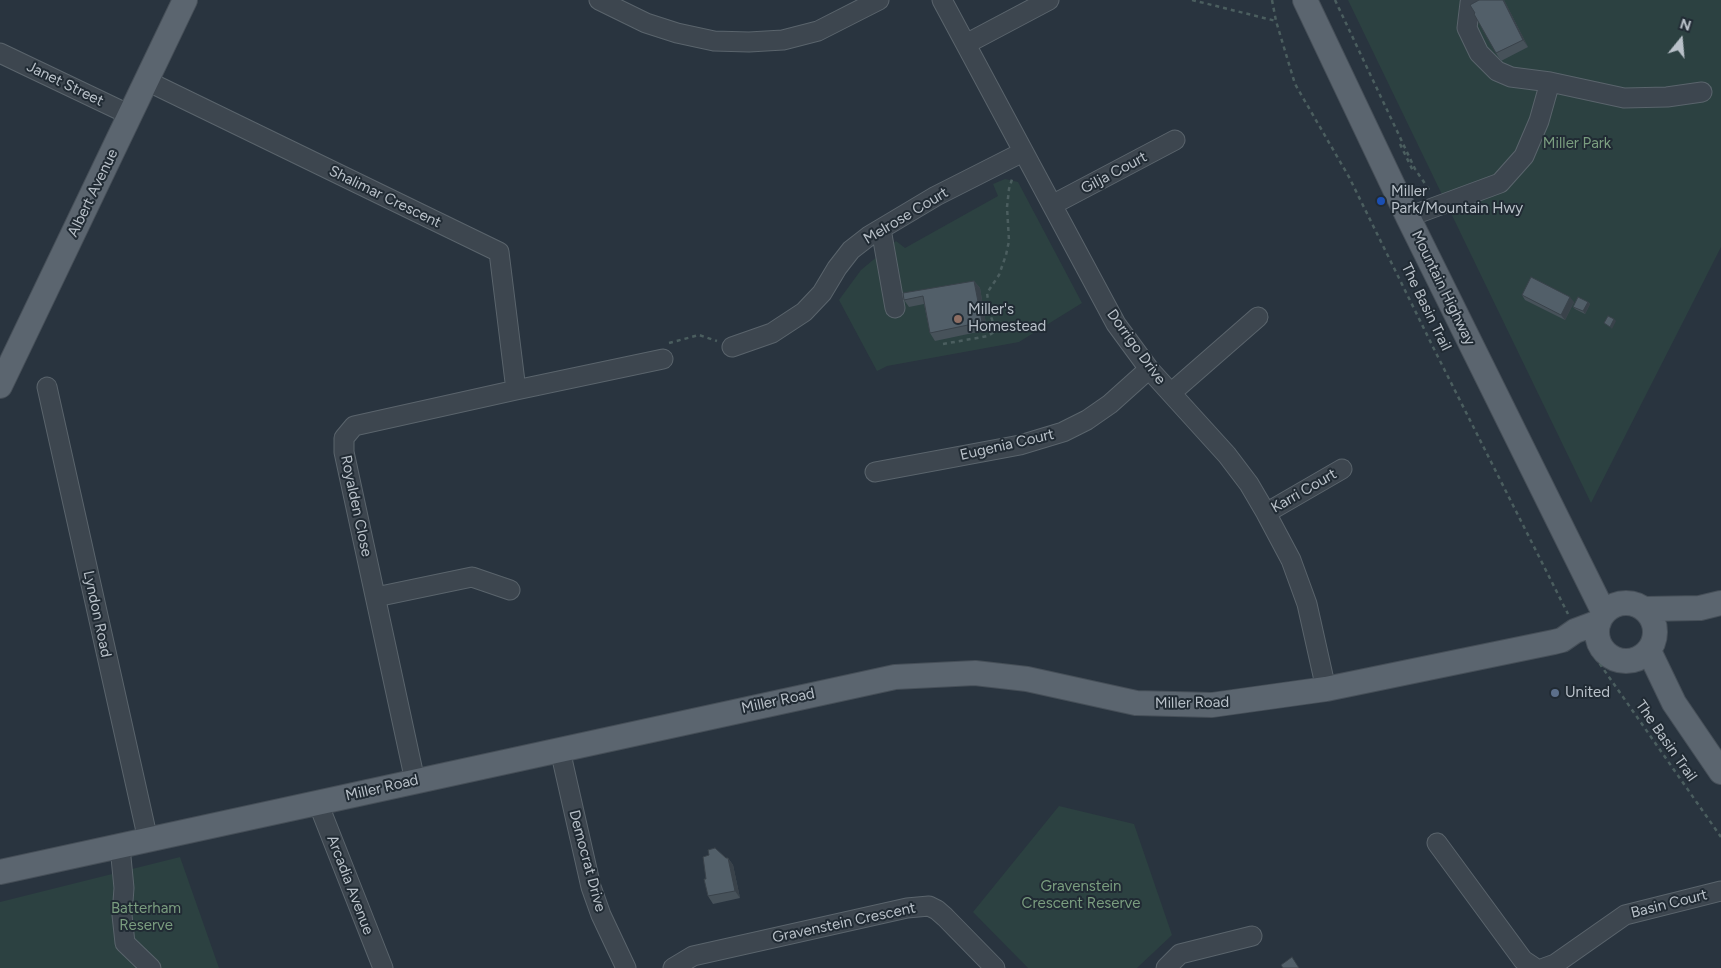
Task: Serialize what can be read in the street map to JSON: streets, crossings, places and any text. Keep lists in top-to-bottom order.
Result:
{
  "streets": {
    "main road": ["Albert Avenue", "Mountain Highway", "Miller Road"],
    "street": [
      "Janet Street",
      "Gilja Court",
      "Shalimar Crescent",
      "Melrose Court",
      "Dorrigo Drive",
      "Eugenia Court",
      "Karri Court",
      "Royalden Close",
      "Lyndon Road",
      "Democrat Drive",
      "Arcadia Avenue",
      "Basin Court",
      "Gravenstein Crescent"
    ],
    "path": ["The Basin Trail"]
  },
  "crossings": [
    ["Janet Street", "Albert Avenue"],
    ["Gilja Court", "Dorrigo Drive"],
    ["Albert Avenue", "Shalimar Crescent"],
    ["Shalimar Crescent", "Royalden Close"],
    ["Melrose Court", "Dorrigo Drive"],
    ["Mountain Highway", "The Basin Trail"],
    ["Mountain Highway", "Miller Road"],
    ["The Basin Trail", "Miller Road"],
    ["Dorrigo Drive", "Eugenia Court"],
    ["Dorrigo Drive", "Karri Court"],
    ["Dorrigo Drive", "Miller Road"],
    ["Royalden Close", "Miller Road"],
    ["Lyndon Road", "Miller Road"],
    ["Miller Road", "Democrat Drive"],
    ["Miller Road", "Arcadia Avenue"]
  ],
  "parks": ["Miller Park", "Gravenstein Crescent Reserve", "Batterham Reserve"],
  "places": ["Miller Park/Mountain Hwy", "Miller's Homestead", "United"],
  "north": "top"
}
